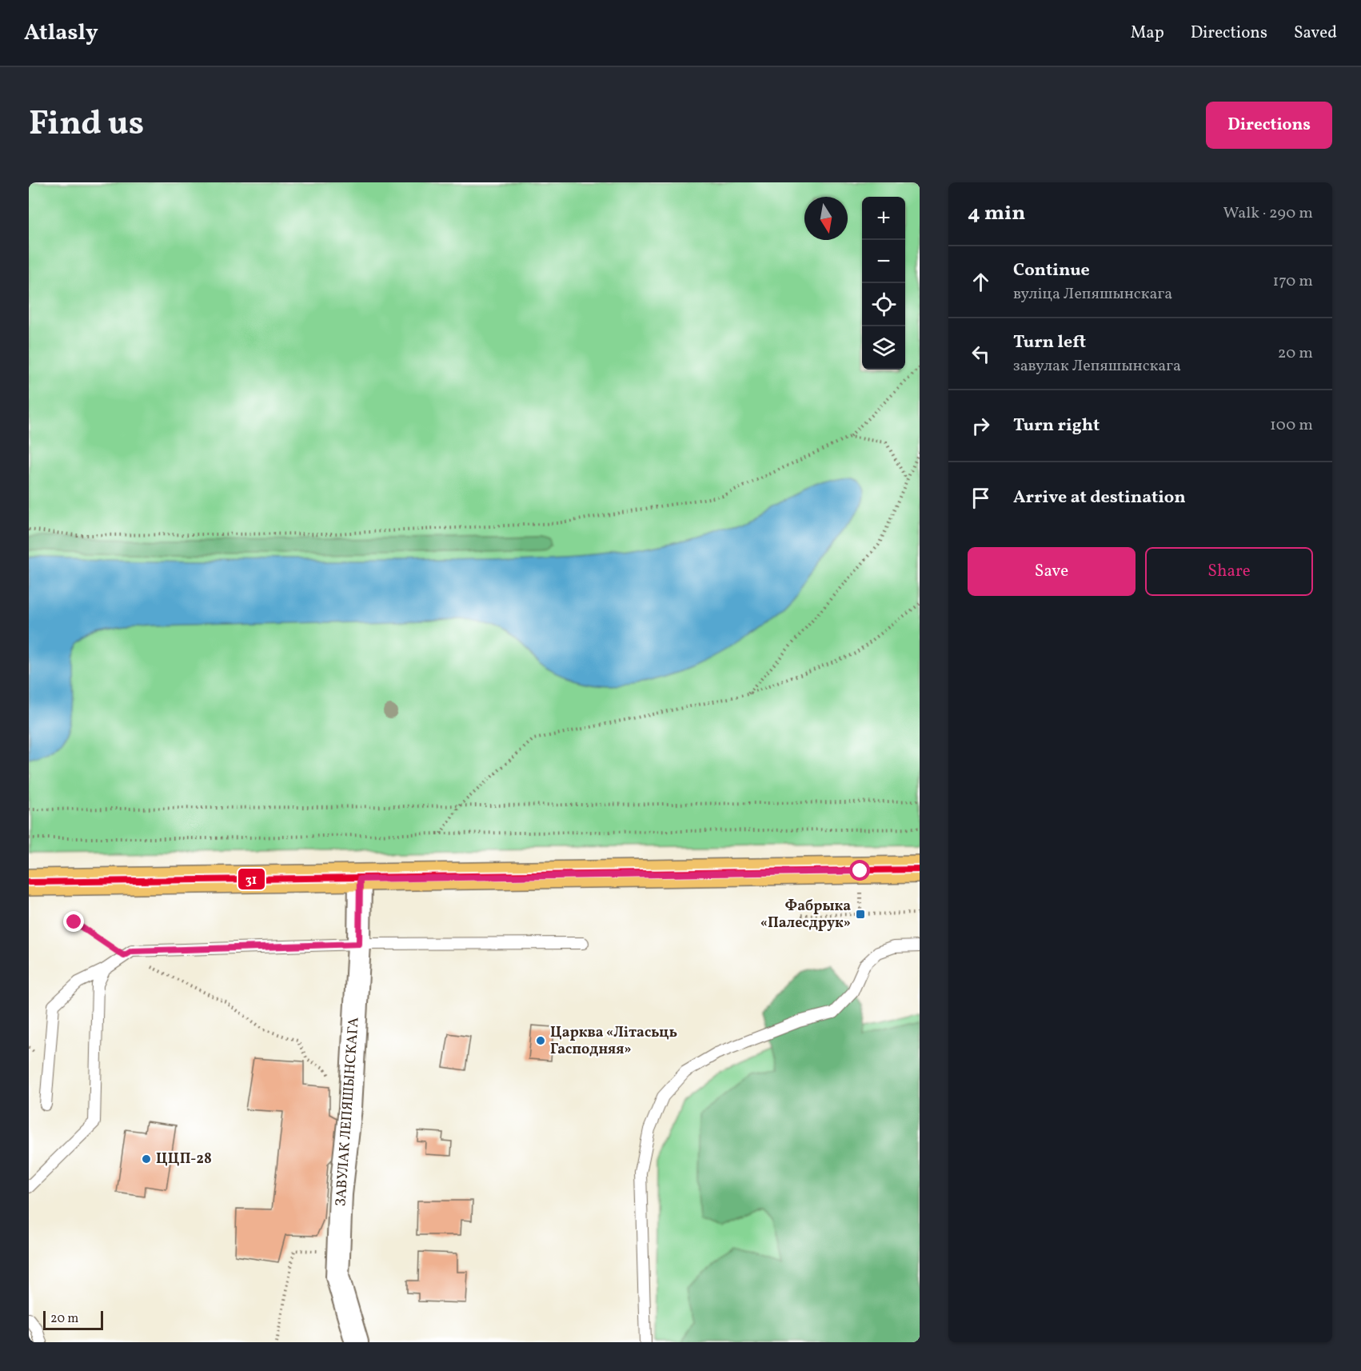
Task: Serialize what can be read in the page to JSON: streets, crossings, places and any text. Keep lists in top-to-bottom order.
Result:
{
  "streets": {
    "street": ["ЗАВУЛАК ЛЕПЯШЫНСКАГА"]
  },
  "places": {
    "transit": ["Фабрыка «Палесдрук»"],
    "other": ["Царква «Літасьць Гасподняя»", "ЦЦП-28"]
  },
  "lines": ["transit line 31"],
  "scale_bar": "20 m",
  "north": "bottom",
  "page": {
    "header": "Atlasly",
    "nav": ["Map", "Directions", "Saved"],
    "title": "Find us",
    "buttons": [
      "Directions",
      ["Save", "Share"]
    ],
    "heading": ["4 min", "Walk · 290 m"],
    "map_buttons": ["+", "−"],
    "list": [
      ["Continue", "вуліца Лепяшынскага", "170 m"],
      ["Turn left", "завулак Лепяшынскага", "20 m"],
      ["Turn right", "100 m"],
      "Arrive at destination"
    ],
    "scale": "20 m"
  }
}
